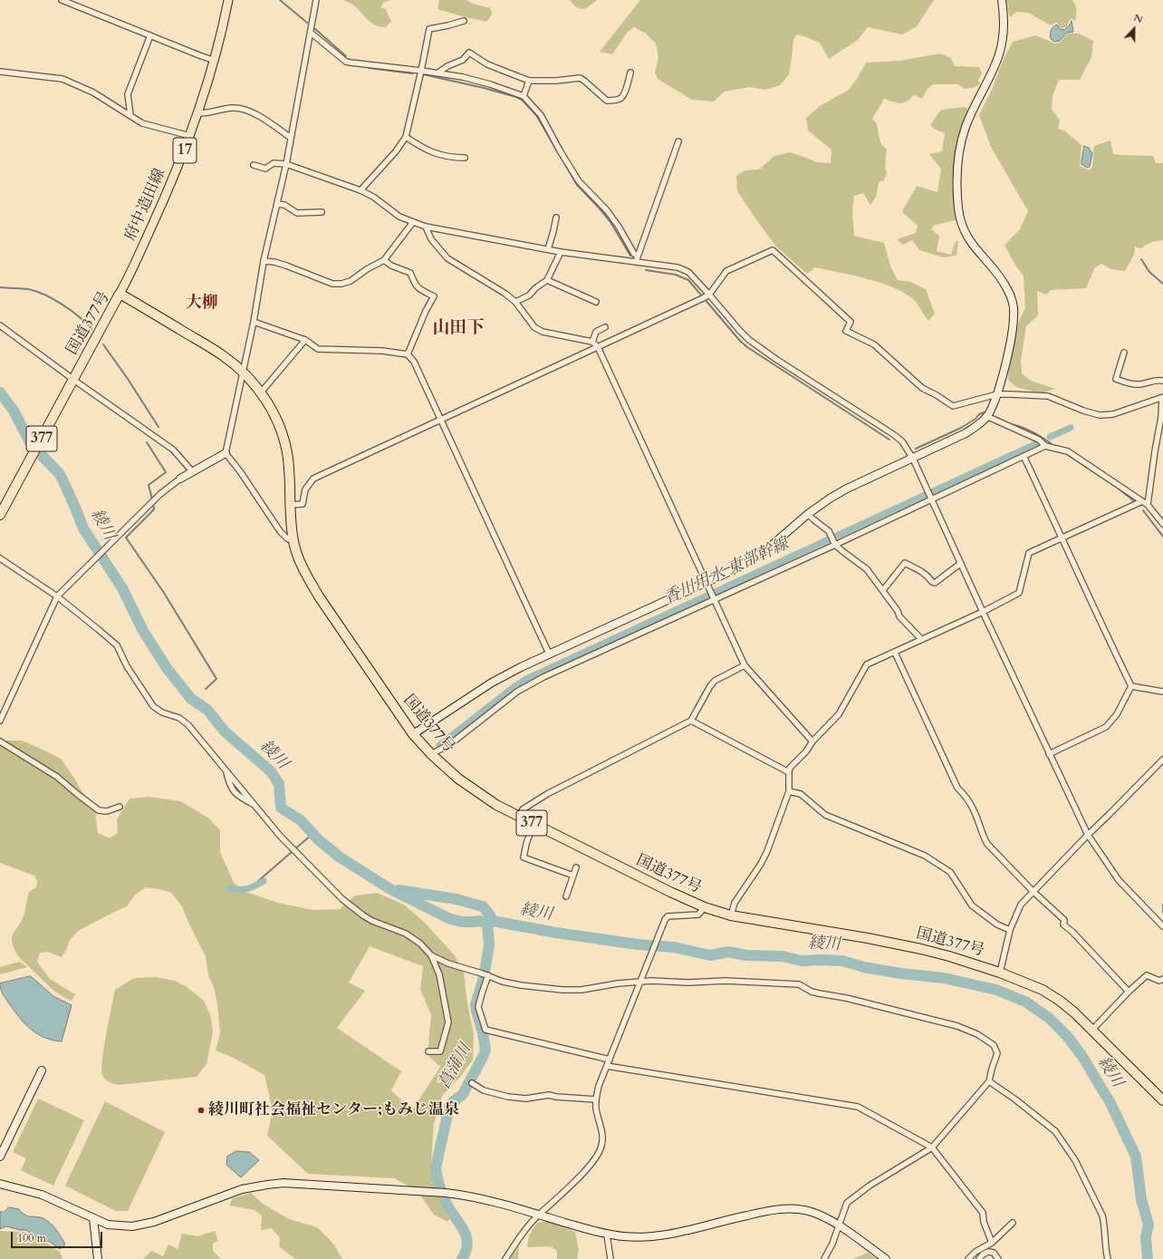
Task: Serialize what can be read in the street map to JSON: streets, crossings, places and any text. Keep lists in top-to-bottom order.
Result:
{
  "streets": {
    "highway": ["国道377号", "377"],
    "main road": ["17", "府中造田線"]
  },
  "crossings": [
    ["府中造田線", "国道377号"]
  ],
  "districts": ["大柳", "山田下"],
  "water": ["綾川", "香川用水 東部幹線", "菖蒲川"],
  "places": ["綾川町社会福祉センター;もみじ温泉"],
  "scale_bar": "100 m",
  "north": "top"
}
